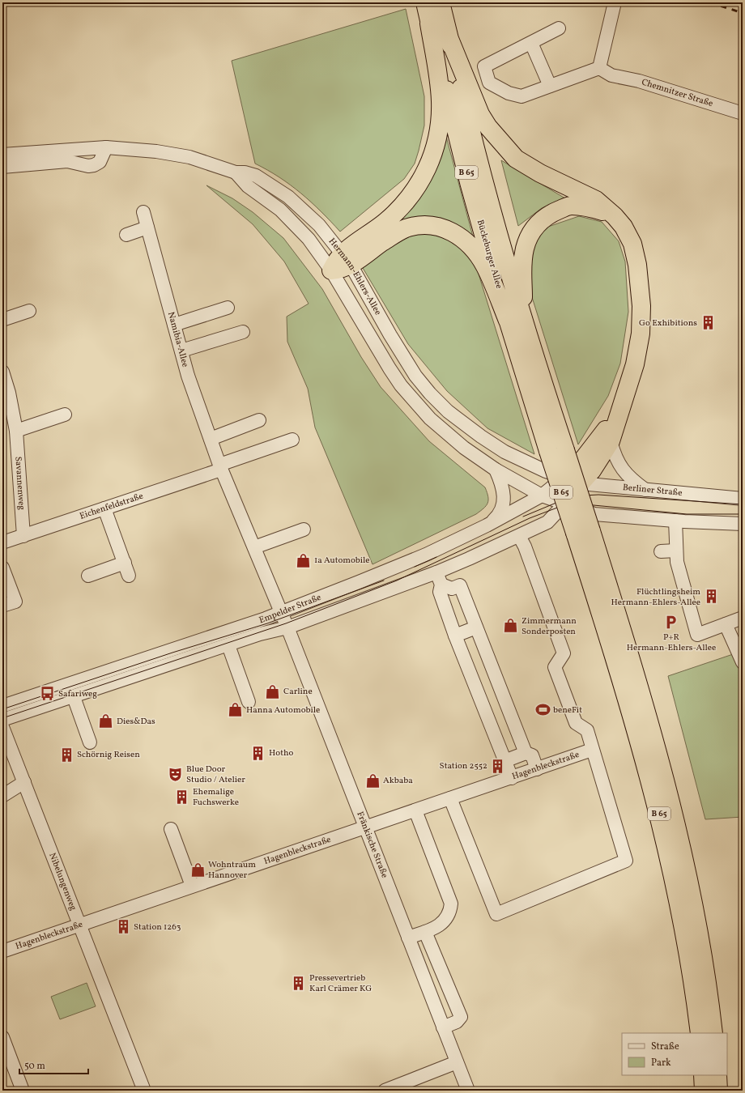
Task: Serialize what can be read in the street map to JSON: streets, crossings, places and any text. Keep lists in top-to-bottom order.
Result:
{
  "streets": {
    "highway": ["B 65", "Bückeburger Allee"],
    "street": [
      "Chemnitzer Straße",
      "Hermann-Ehlers-Allee",
      "Namibia-Allee",
      "Savannenweg",
      "Berliner Straße",
      "Eichenfeldstraße",
      "Empelder Straße",
      "Hagenbleckstraße",
      "Fränkische Straße",
      "Nibelungenweg"
    ]
  },
  "crossings": [
    ["B 65", "Bückeburger Allee"],
    ["Hermann-Ehlers-Allee", "Berliner Straße"],
    ["Hermann-Ehlers-Allee", "Empelder Straße"],
    ["Namibia-Allee", "Eichenfeldstraße"],
    ["Namibia-Allee", "Empelder Straße"],
    ["Namibia-Allee", "Fränkische Straße"],
    ["Savannenweg", "Eichenfeldstraße"],
    ["Berliner Straße", "Empelder Straße"],
    ["Empelder Straße", "Fränkische Straße"],
    ["Hagenbleckstraße", "Fränkische Straße"],
    ["Hagenbleckstraße", "Nibelungenweg"]
  ],
  "places": {
    "building": [
      "Go Exhibitions",
      "Flüchtlingsheim Hermann-Ehlers-Allee",
      "Hotho",
      "Schörnig Reisen",
      "Station 2552",
      "Ehemalige Fuchswerke",
      "Station 1263",
      "Pressevertrieb Karl Crämer KG"
    ],
    "shop": [
      "1a Automobile",
      "Zimmermann Sonderposten",
      "Carline",
      "Hanna Automobile",
      "Dies&Das",
      "Akbaba",
      "Wohntraum Hannover"
    ],
    "parking": ["P+R Hermann-Ehlers-Allee"],
    "bus stop": ["Safariweg"],
    "sports": ["beneFit"],
    "theatre": ["Blue Door Studio / Atelier"]
  },
  "legend": ["Straße", "Park"],
  "scale_bar": "50 m"
}
